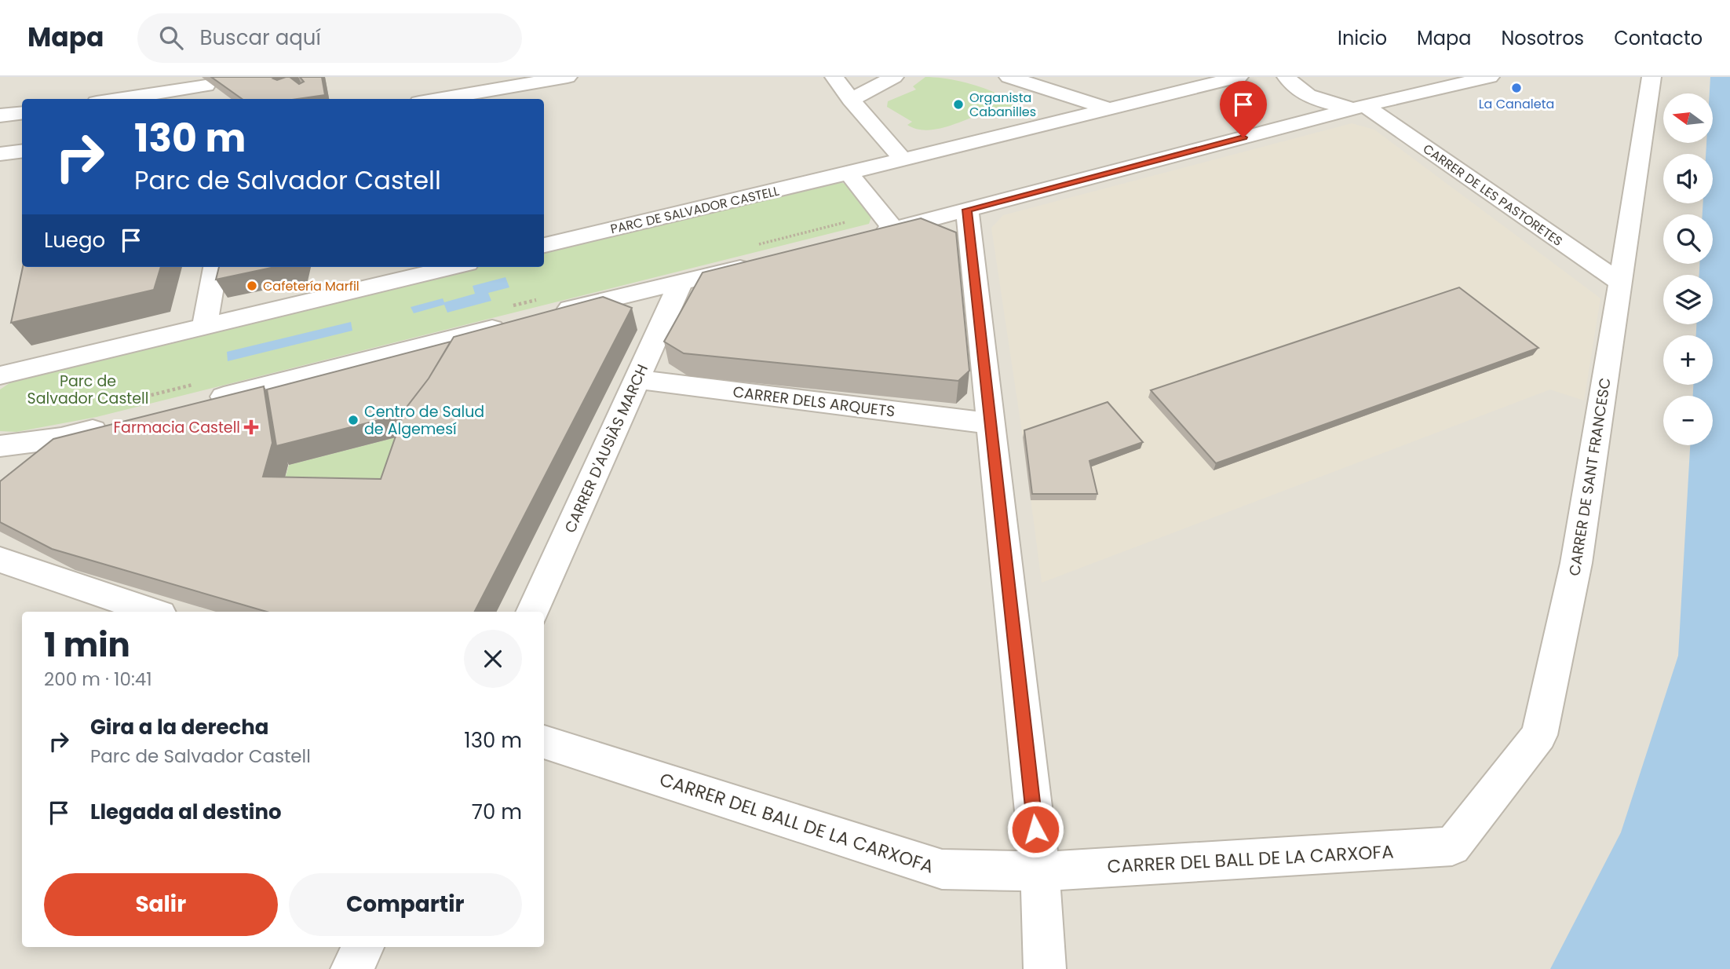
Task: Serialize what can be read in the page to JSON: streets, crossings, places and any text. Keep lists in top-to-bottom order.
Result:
{
  "streets": {
    "street": [
      "CARRER DE LES PASTORETES",
      "PARC DE SALVADOR CASTELL",
      "CARRER DELS ARQUETS",
      "CARRER D'AUSIÀS MARCH",
      "CARRER DE SANT FRANCESC",
      "CARRER DEL BALL DE LA CARXOFA"
    ]
  },
  "crossings": [
    ["CARRER DE LES PASTORETES", "CARRER DE SANT FRANCESC"],
    ["CARRER DELS ARQUETS", "CARRER D'AUSIÀS MARCH"],
    ["CARRER DE SANT FRANCESC", "CARRER DEL BALL DE LA CARXOFA"]
  ],
  "parks": ["Parc de Salvador Castell"],
  "places": {
    "other": [
      "La Canaleta",
      "Organista Cabanilles",
      "Cafetería Marfil",
      "Centro de Salud de Algemesí"
    ],
    "health": ["Farmacia Castell"]
  },
  "north": "left",
  "page": {
    "header": "Mapa",
    "search": "Buscar aquí",
    "nav": [
      "Inicio",
      "Mapa",
      "Nosotros",
      "Contacto"
    ],
    "map_buttons": ["+", "−"],
    "turn": ["130 m", "Parc de Salvador Castell"],
    "then": "Luego",
    "heading": ["1 min", "200 m · 10:41"],
    "list": [
      {
        "name": "Gira a la derecha",
        "note": "Parc de Salvador Castell",
        "value": "130 m"
      },
      {
        "name": "Llegada al destino",
        "value": "70 m"
      }
    ],
    "buttons": ["Salir", "Compartir"]
  }
}
